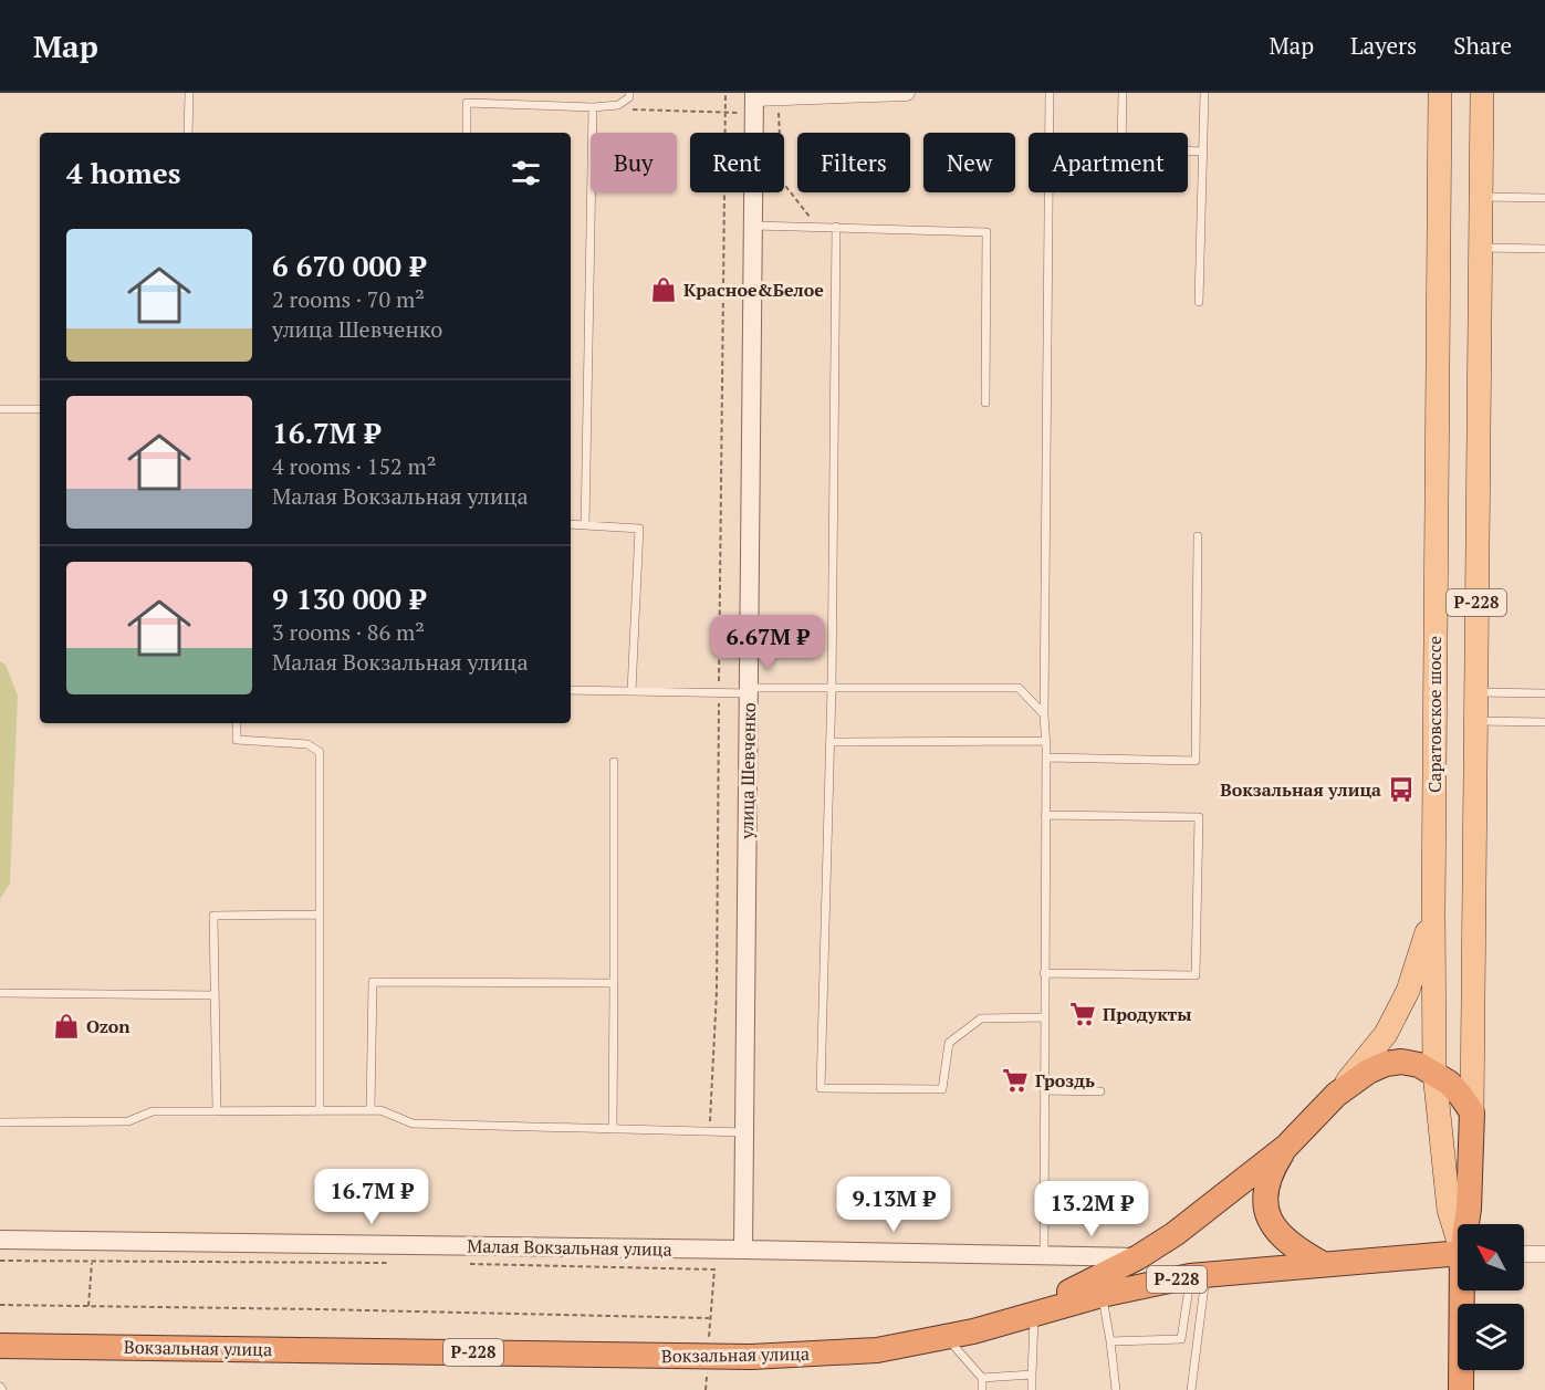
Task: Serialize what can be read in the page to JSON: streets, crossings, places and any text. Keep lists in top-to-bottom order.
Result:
{
  "streets": {
    "highway": ["Р-228", "Саратовское шоссе", "Вокзальная улица"],
    "street": ["улица Шевченко", "Малая Вокзальная улица"]
  },
  "crossings": [
    ["Р-228", "Саратовское шоссе"],
    ["Р-228", "Малая Вокзальная улица"],
    ["Р-228", "Вокзальная улица"],
    ["улица Шевченко", "Малая Вокзальная улица"]
  ],
  "places": {
    "shop": ["Красное&Белое", "Ozon"],
    "bus stop": ["Вокзальная улица"],
    "supermarket": ["Продукты", "Гроздь"]
  },
  "north": "top left",
  "page": {
    "header": "Map",
    "nav": ["Map", "Layers", "Share"],
    "chip": [
      "Buy",
      "Rent",
      "Filters",
      "New",
      "Apartment"
    ],
    "heading": "4 homes",
    "list": [
      {
        "name": "6 670 000 ₽",
        "note": "2 rooms · 70 m² · улица Шевченко"
      },
      {
        "name": "16.7M ₽",
        "note": "4 rooms · 152 m² · Малая Вокзальная улица"
      },
      {
        "name": "9 130 000 ₽",
        "note": "3 rooms · 86 m² · Малая Вокзальная улица"
      }
    ],
    "price": [
      "6.67M ₽",
      "16.7M ₽",
      "9.13M ₽",
      "13.2M ₽"
    ]
  }
}
